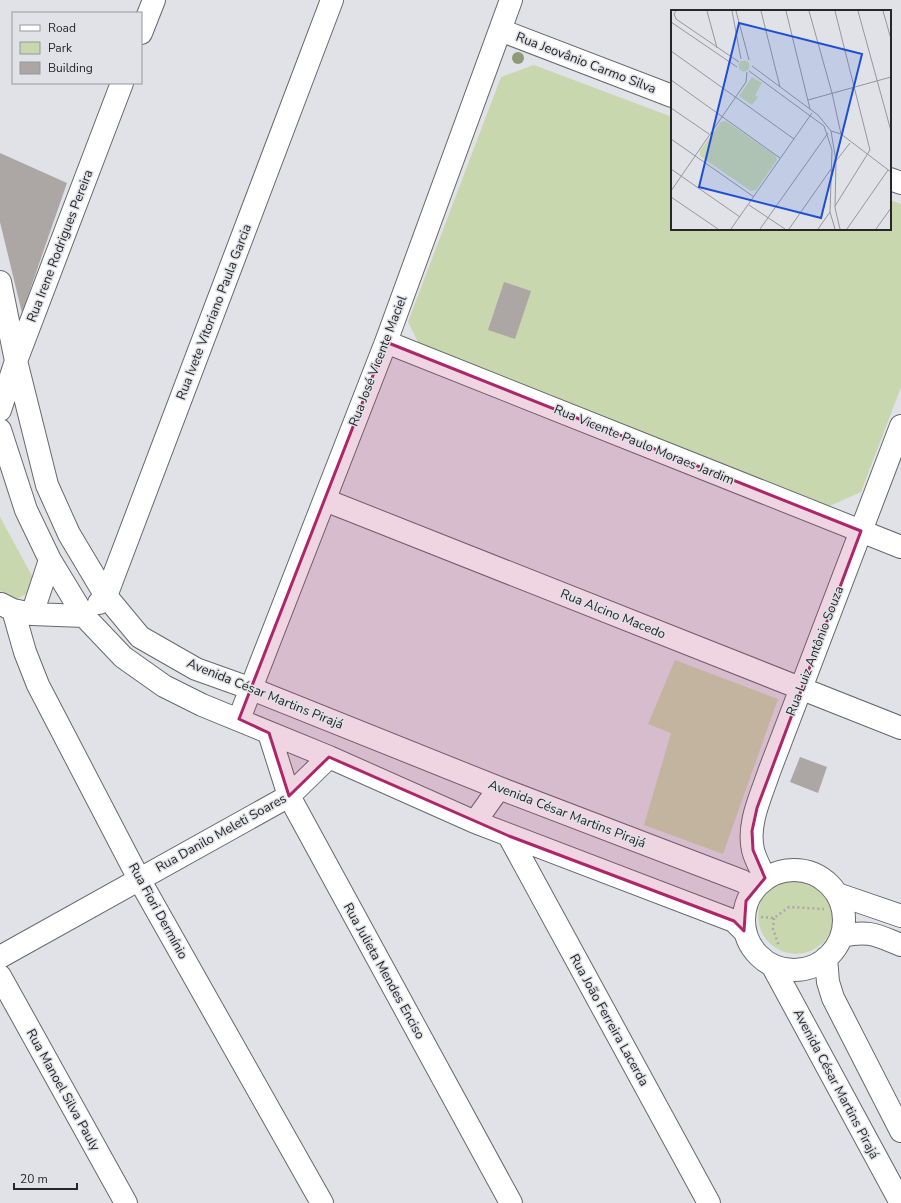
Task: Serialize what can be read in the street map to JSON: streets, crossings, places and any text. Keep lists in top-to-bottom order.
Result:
{
  "streets": {
    "street": [
      "Rua Jeovânio Carmo Silva",
      "Rua Irene Rodrigues Pereira",
      "Rua Ivete Vitoriano Paula Garcia",
      "Rua José Vicente Maciel",
      "Rua Vicente Paulo Moraes Jardim",
      "Rua Alcino Macedo",
      "Rua Luiz Antônio Souza",
      "Avenida César Martins Pirajá",
      "Rua Danilo Meleti Soares",
      "Rua Fiori Dermínio",
      "Rua Julieta Mendes Enciso",
      "Rua João Ferreira Lacerda",
      "Rua Manoel Silva Pauly"
    ]
  },
  "crossings": [
    ["Rua Jeovânio Carmo Silva", "Rua José Vicente Maciel"],
    ["Rua Irene Rodrigues Pereira", "Avenida César Martins Pirajá"],
    ["Rua Ivete Vitoriano Paula Garcia", "Avenida César Martins Pirajá"],
    ["Rua José Vicente Maciel", "Rua Vicente Paulo Moraes Jardim"],
    ["Rua José Vicente Maciel", "Rua Alcino Macedo"],
    ["Rua José Vicente Maciel", "Avenida César Martins Pirajá"],
    ["Rua Vicente Paulo Moraes Jardim", "Rua Luiz Antônio Souza"],
    ["Rua Alcino Macedo", "Rua Luiz Antônio Souza"],
    ["Rua Luiz Antônio Souza", "Avenida César Martins Pirajá"],
    ["Rua Danilo Meleti Soares", "Rua Fiori Dermínio"],
    ["Rua Danilo Meleti Soares", "Rua Julieta Mendes Enciso"]
  ],
  "legend": ["Road", "Park", "Building"],
  "scale_bar": "20 m"
}
